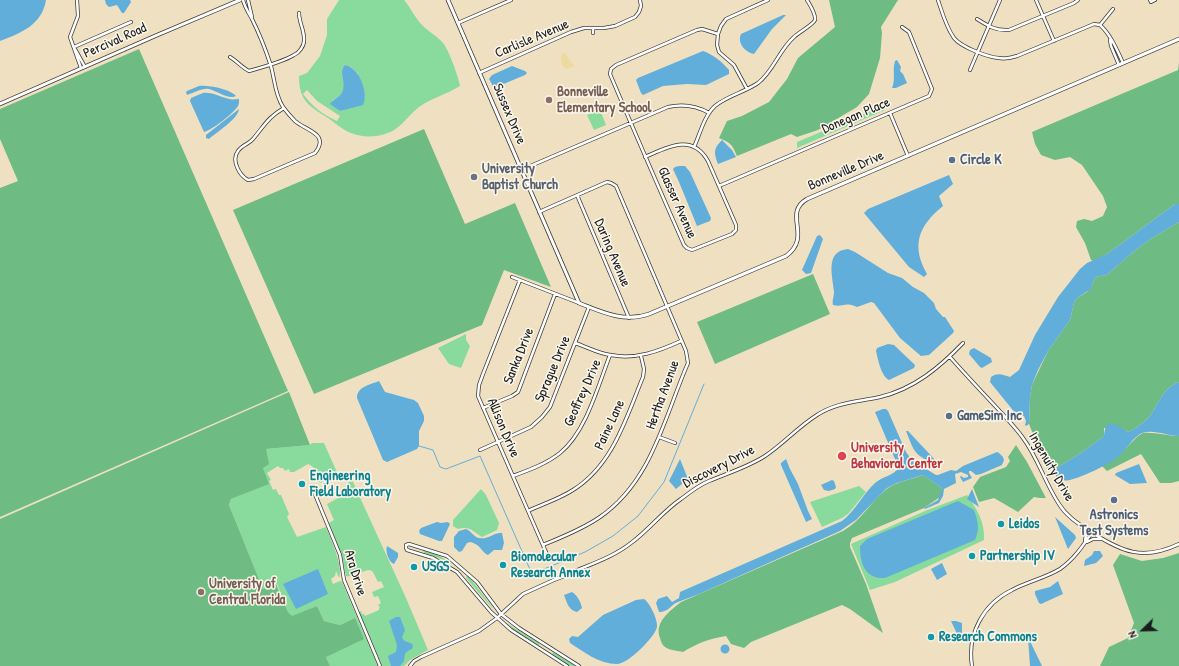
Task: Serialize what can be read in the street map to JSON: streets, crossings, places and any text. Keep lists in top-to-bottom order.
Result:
{
  "streets": {
    "street": [
      "Carlisle Avenue",
      "Percival Road",
      "Sussex Drive",
      "Donegan Place",
      "Bonneville Drive",
      "Glasser Avenue",
      "Daring Avenue",
      "Sanka Drive",
      "Sprague Drive",
      "Geoffrey Drive",
      "Hertha Avenue",
      "Paine Lane",
      "Allison Drive",
      "Discovery Drive",
      "Ingenuity Drive",
      "Ara Drive"
    ]
  },
  "crossings": [
    ["Carlisle Avenue", "Sussex Drive"],
    ["Sussex Drive", "Bonneville Drive"],
    ["Donegan Place", "Glasser Avenue"],
    ["Bonneville Drive", "Daring Avenue"],
    ["Bonneville Drive", "Sanka Drive"],
    ["Bonneville Drive", "Sprague Drive"],
    ["Bonneville Drive", "Hertha Avenue"],
    ["Bonneville Drive", "Allison Drive"],
    ["Daring Avenue", "Hertha Avenue"],
    ["Sanka Drive", "Allison Drive"],
    ["Sprague Drive", "Allison Drive"],
    ["Geoffrey Drive", "Allison Drive"],
    ["Hertha Avenue", "Allison Drive"],
    ["Paine Lane", "Allison Drive"],
    ["Discovery Drive", "Ingenuity Drive"]
  ],
  "places": [
    "Bonneville Elementary School",
    "Circle K",
    "University Baptist Church",
    "GameSim Inc",
    "University Behavioral Center",
    "Engineering Field Laboratory",
    "Astronics Test Systems",
    "Leidos",
    "Partnership IV",
    "Biomolecular Research Annex",
    "USGS",
    "University of Central Florida",
    "Research Commons"
  ],
  "north": "bottom left"
}
